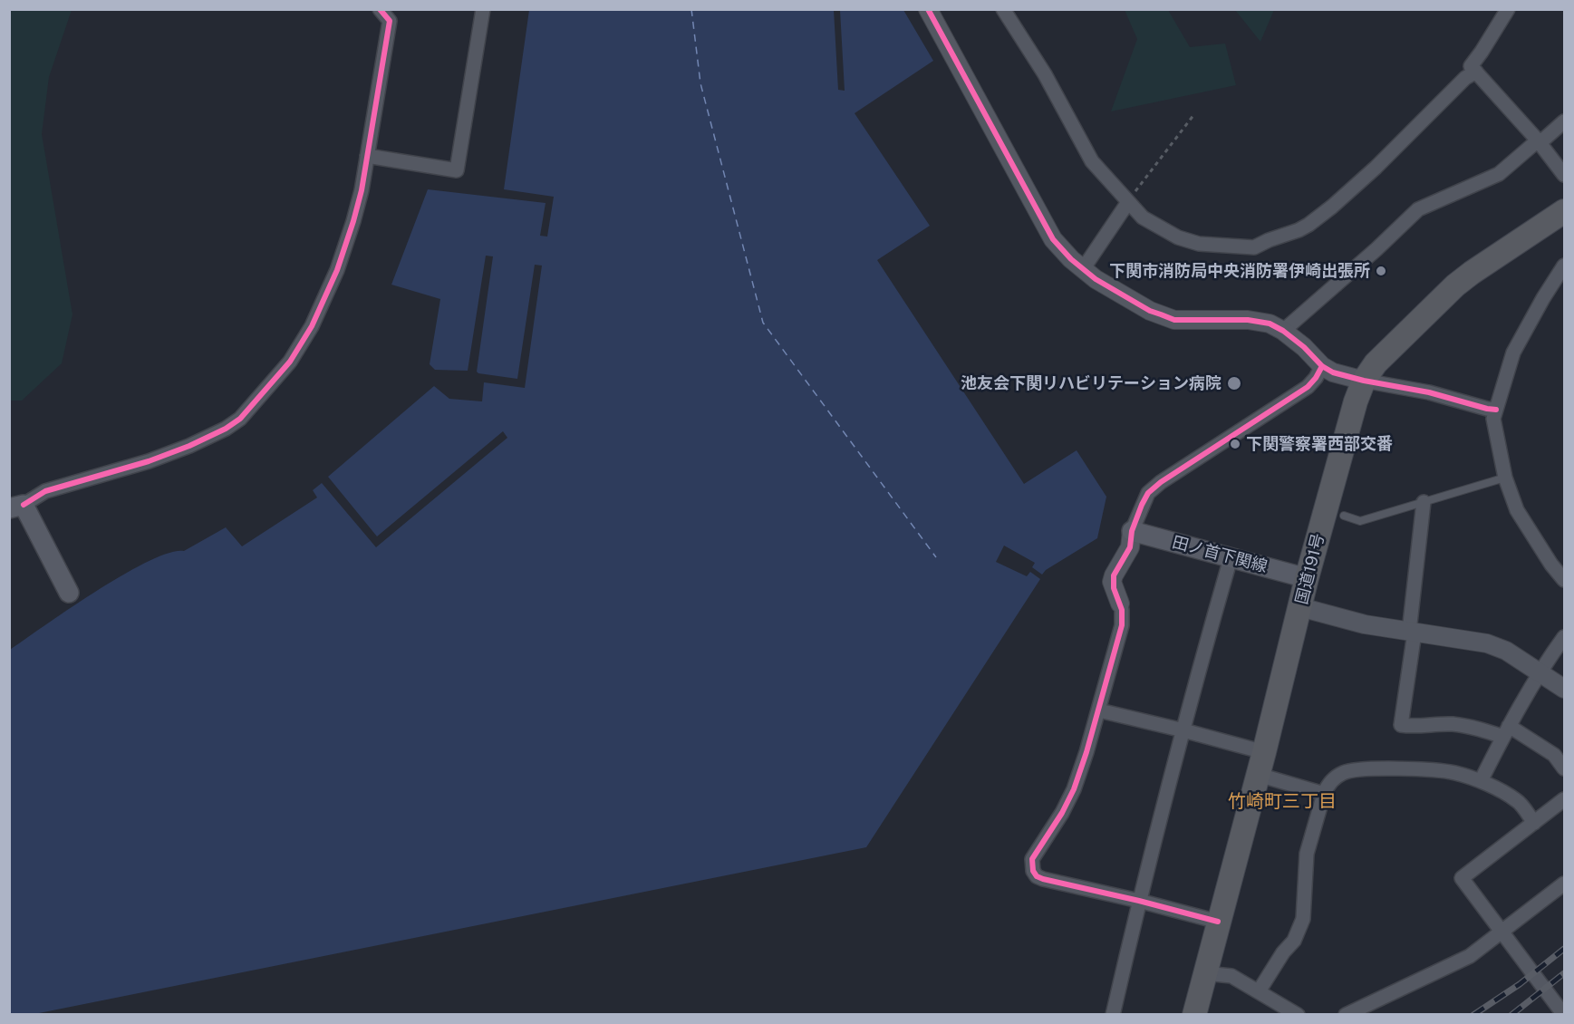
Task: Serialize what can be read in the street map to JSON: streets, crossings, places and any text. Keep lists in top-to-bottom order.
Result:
{
  "streets": {
    "highway": ["国道191号"],
    "main road": ["田ノ首下関線"]
  },
  "crossings": [
    ["田ノ首下関線", "国道191号"]
  ],
  "districts": ["竹崎町三丁目"],
  "places": ["下関市消防局中央消防署伊崎出張所", "池友会下関リハビリテーション病院", "下関警察署西部交番"]
}
